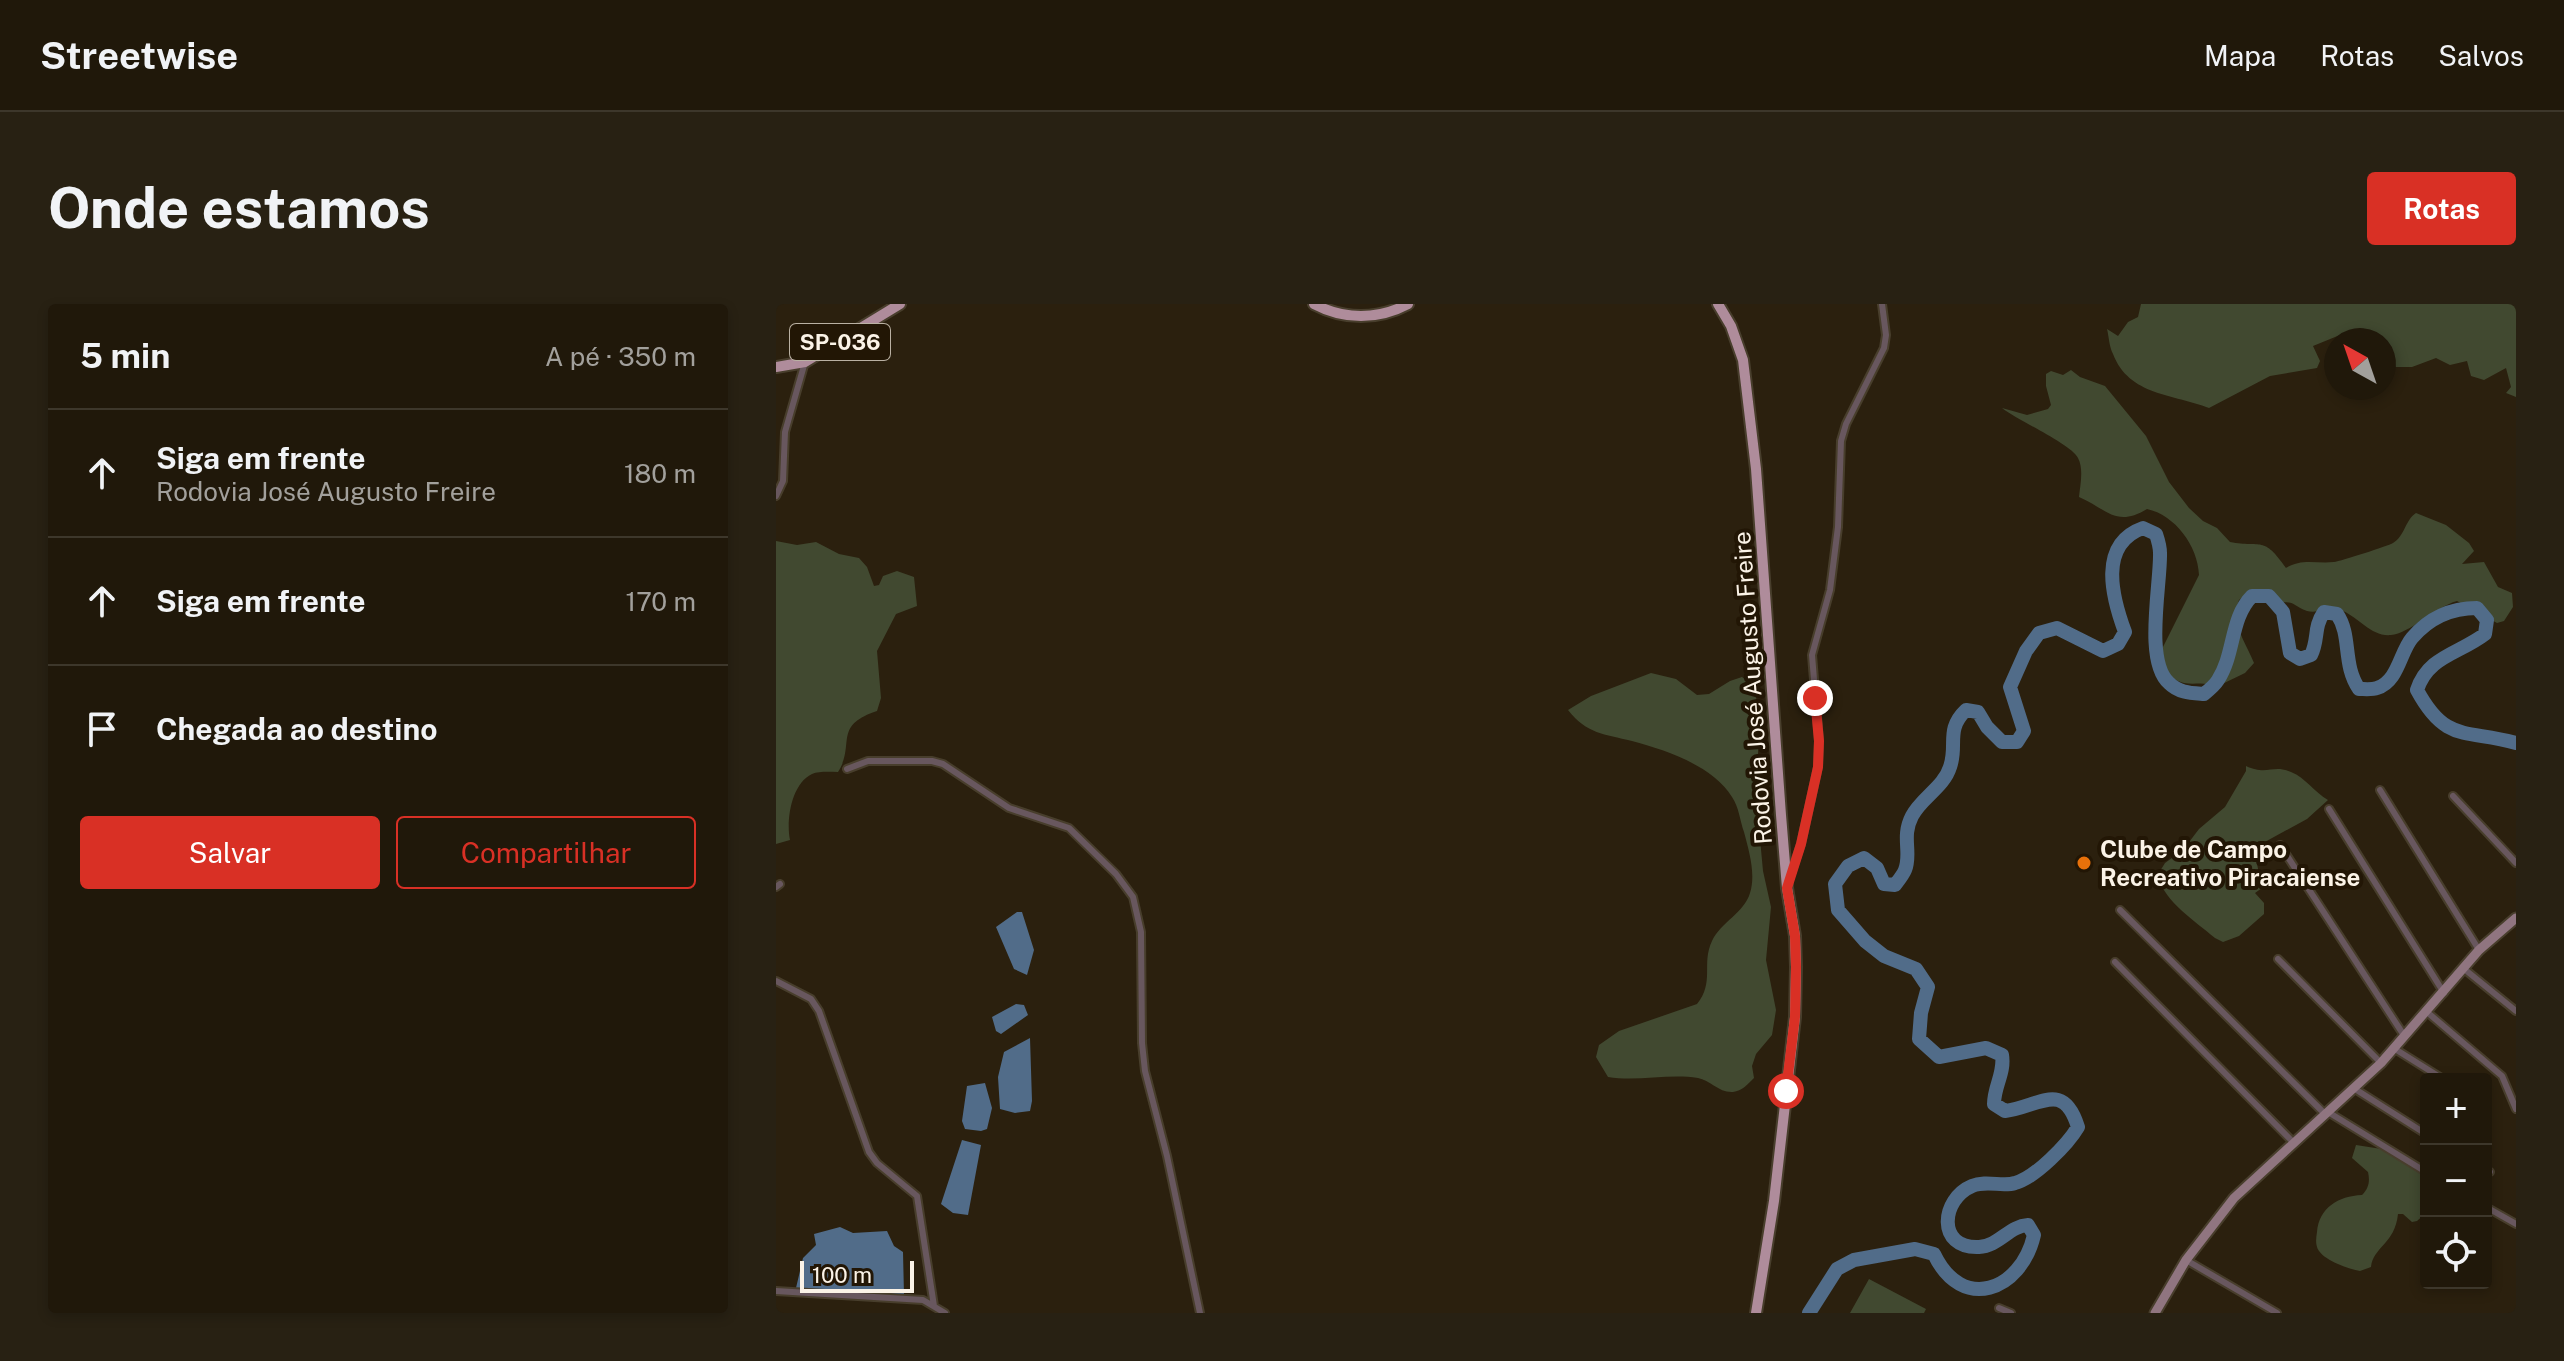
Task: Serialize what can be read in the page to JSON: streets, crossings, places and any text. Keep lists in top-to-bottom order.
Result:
{
  "streets": {
    "main road": ["SP-036", "Rodovia José Augusto Freire"]
  },
  "places": ["Clube de Campo Recreativo Piracaiense"],
  "scale_bar": "100 m",
  "north": "top left",
  "page": {
    "header": "Streetwise",
    "nav": ["Mapa", "Rotas", "Salvos"],
    "buttons": [
      "Rotas",
      ["Salvar", "Compartilhar"]
    ],
    "title": "Onde estamos",
    "heading": ["5 min", "A pé · 350 m"],
    "list": [
      ["Siga em frente", "Rodovia José Augusto Freire", "180 m"],
      ["Siga em frente", "170 m"],
      "Chegada ao destino"
    ],
    "map_buttons": ["+", "−"],
    "scale": "100 m"
  }
}
